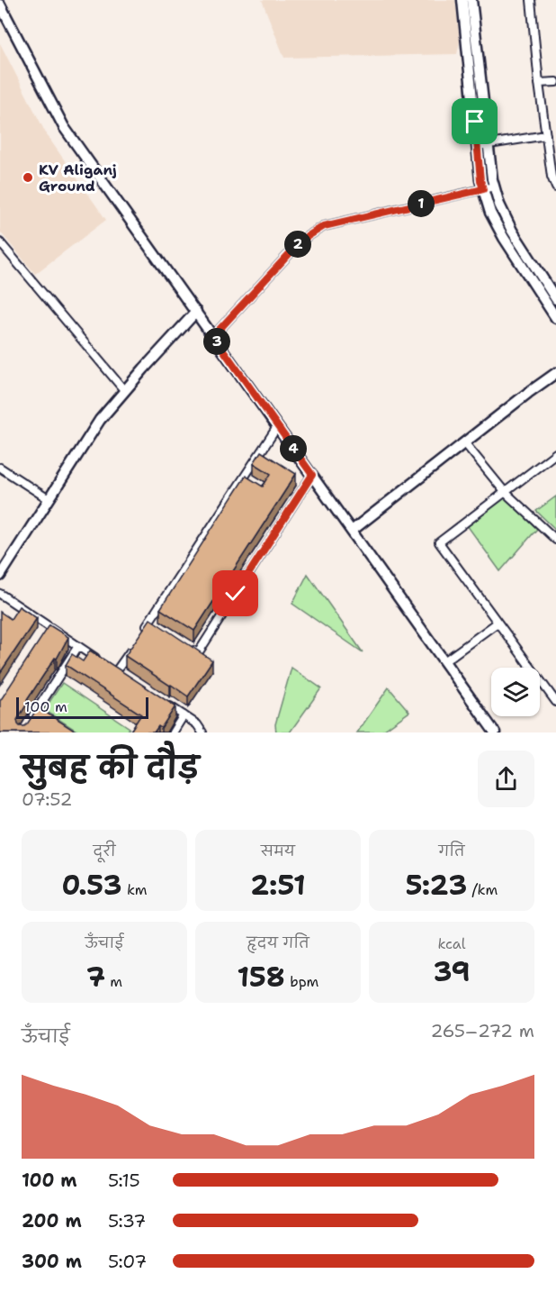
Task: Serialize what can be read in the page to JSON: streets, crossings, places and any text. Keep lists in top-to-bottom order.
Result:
{
  "places": ["KV Aliganj Ground"],
  "scale_bar": "100 m",
  "page": {
    "pins": [
      "1",
      "2",
      "3",
      "4"
    ],
    "scale": "100 m",
    "heading": ["सुबह की दौड़", "07:52"],
    "stats": [
      ["दूरी", "0.53 km"],
      ["समय", "2:51"],
      ["गति", "5:23 /km"],
      ["ऊँचाई", "7 m"],
      ["हृदय गति", "158 bpm"],
      ["kcal", "39"]
    ],
    "chart": ["ऊँचाई", "265–272 m"],
    "list": [
      {
        "name": "100 m",
        "note": "5:15"
      },
      {
        "name": "200 m",
        "note": "5:37"
      },
      {
        "name": "300 m",
        "note": "5:07"
      }
    ]
  }
}
